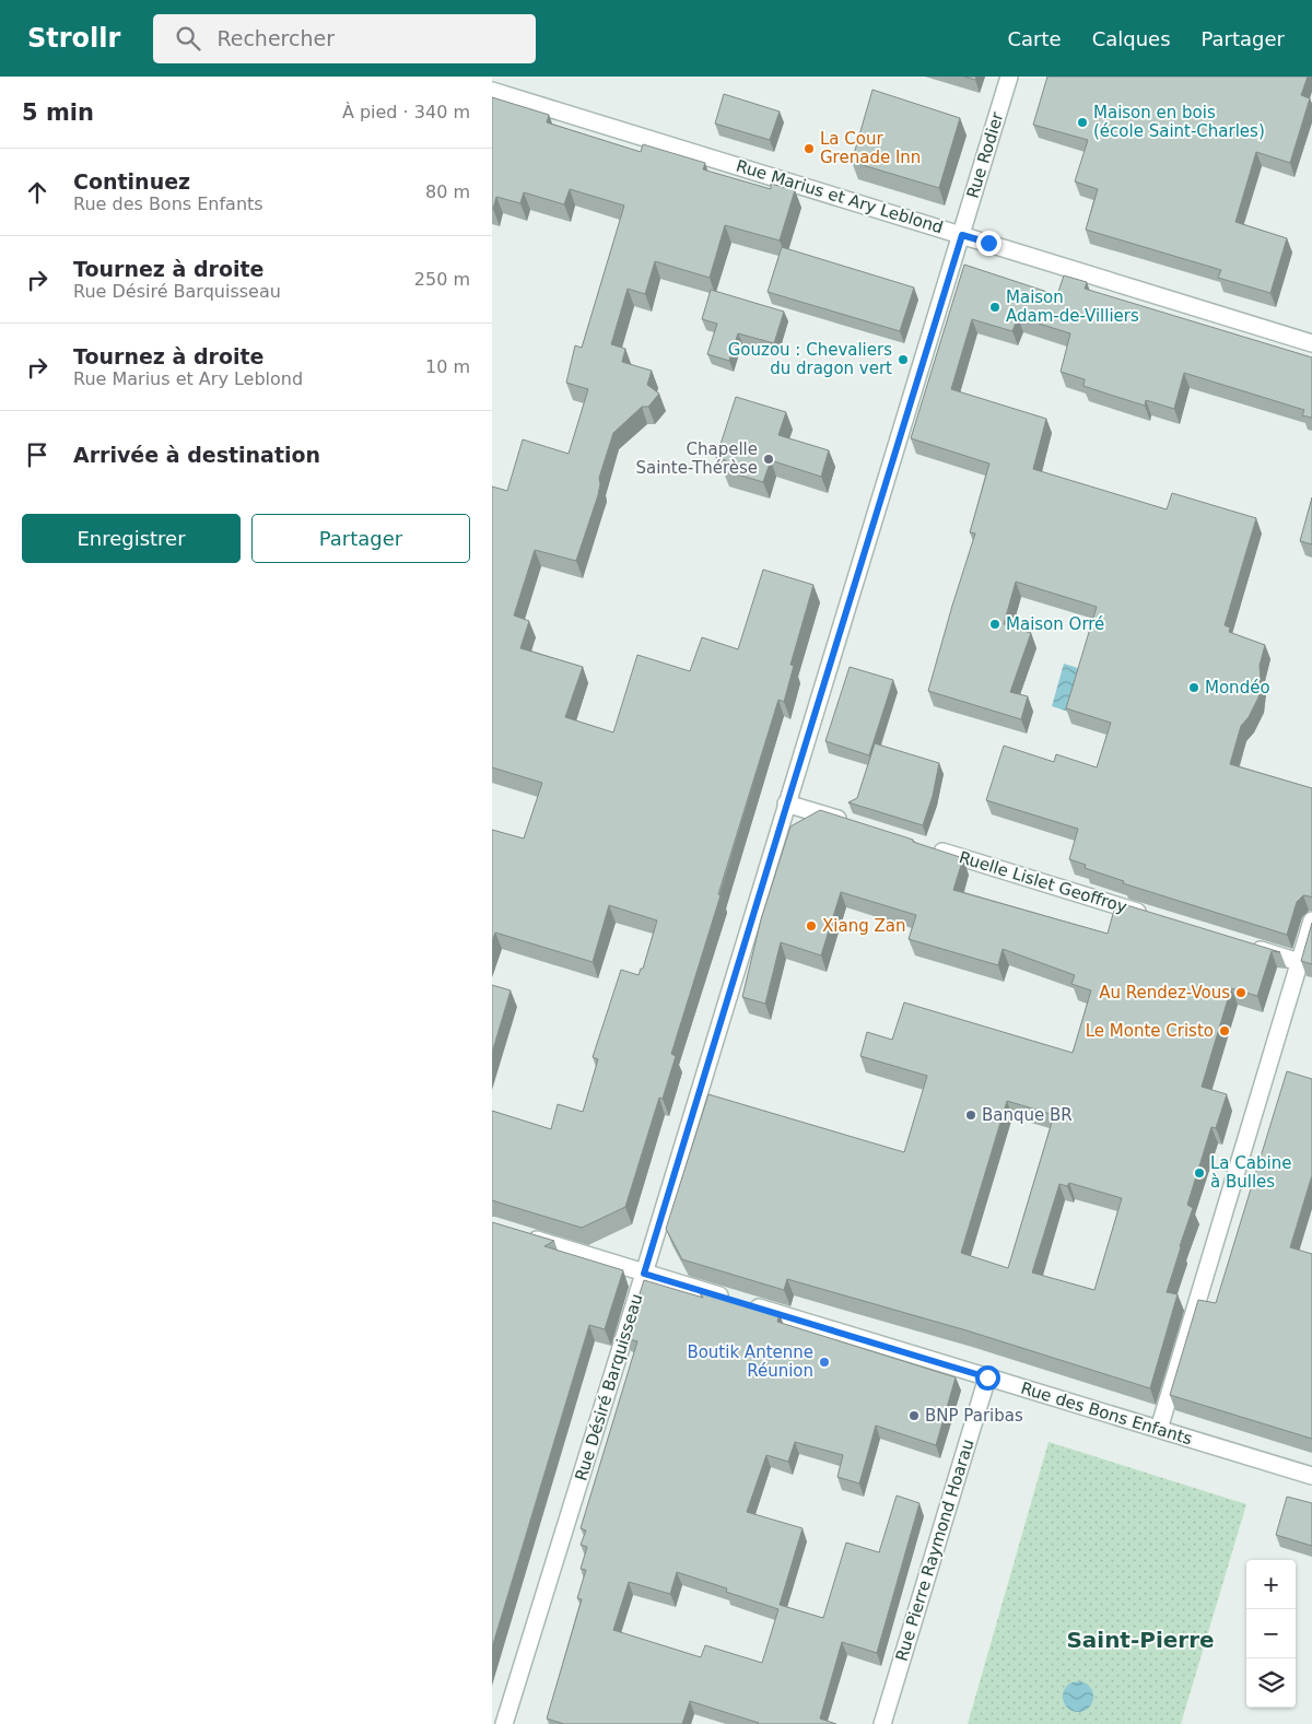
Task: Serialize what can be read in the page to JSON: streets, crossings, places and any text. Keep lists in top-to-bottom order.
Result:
{
  "streets": {
    "street": [
      "Rue Rodier",
      "Rue Marius et Ary Leblond",
      "Ruelle Lislet Geoffroy",
      "Rue Désiré Barquisseau",
      "Rue des Bons Enfants",
      "Rue Pierre Raymond Hoarau"
    ]
  },
  "crossings": [
    ["Rue Rodier", "Rue Marius et Ary Leblond"],
    ["Rue Rodier", "Rue Désiré Barquisseau"],
    ["Rue Marius et Ary Leblond", "Rue Désiré Barquisseau"],
    ["Rue Désiré Barquisseau", "Rue des Bons Enfants"],
    ["Rue des Bons Enfants", "Rue Pierre Raymond Hoarau"]
  ],
  "districts": ["Saint-Pierre"],
  "places": [
    "Maison en bois (école Saint-Charles)",
    "La Cour Grenade Inn",
    "Maison Adam-de-Villiers",
    "Gouzou : Chevaliers du dragon vert",
    "Chapelle Sainte-Thérèse",
    "Maison Orré",
    "Mondéo",
    "Xiang Zan",
    "Au Rendez-Vous",
    "Le Monte Cristo",
    "Banque BR",
    "La Cabine à Bulles",
    "Boutik Antenne Réunion",
    "BNP Paribas"
  ],
  "page": {
    "header": "Strollr",
    "search": "Rechercher",
    "nav": ["Carte", "Calques", "Partager"],
    "heading": ["5 min", "À pied · 340 m"],
    "list": [
      ["Continuez", "Rue des Bons Enfants", "80 m"],
      ["Tournez à droite", "Rue Désiré Barquisseau", "250 m"],
      ["Tournez à droite", "Rue Marius et Ary Leblond", "10 m"],
      "Arrivée à destination"
    ],
    "buttons": ["Enregistrer", "Partager"],
    "map_buttons": ["+", "−"]
  }
}
